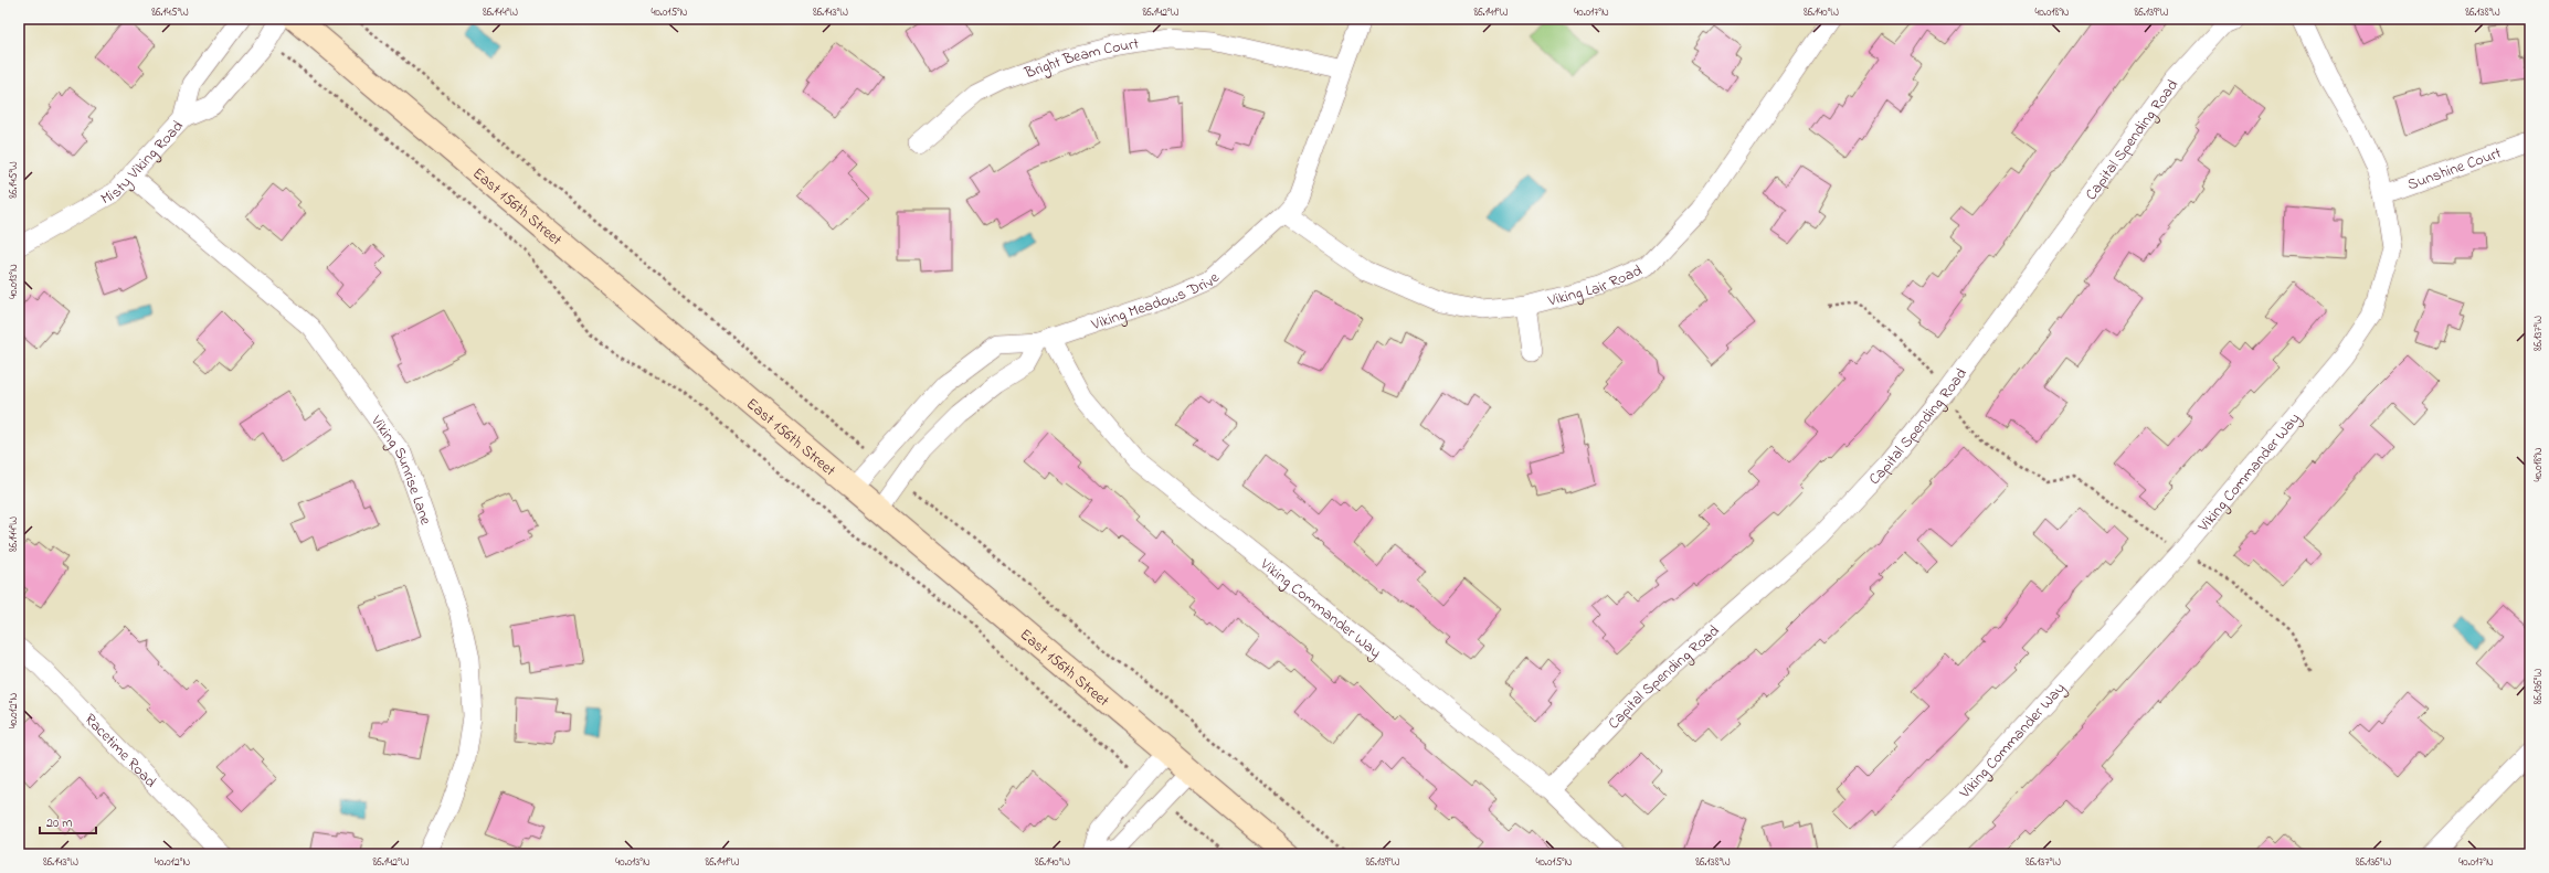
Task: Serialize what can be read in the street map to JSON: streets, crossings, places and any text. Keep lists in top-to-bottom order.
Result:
{
  "streets": {
    "street": [
      "Bright Beam Court",
      "Capital Spending Road",
      "Misty Viking Road",
      "Sunshine Court",
      "East 156th Street",
      "Viking Lair Road",
      "Viking Meadows Drive",
      "Viking Sunrise Lane",
      "Viking Commander Way",
      "Racetime Road"
    ]
  },
  "crossings": [
    ["Bright Beam Court", "Viking Meadows Drive"],
    ["Capital Spending Road", "Viking Commander Way"],
    ["Misty Viking Road", "Viking Sunrise Lane"],
    ["Sunshine Court", "Viking Commander Way"],
    ["East 156th Street", "Viking Meadows Drive"],
    ["Viking Lair Road", "Viking Meadows Drive"],
    ["Viking Meadows Drive", "Viking Commander Way"]
  ],
  "scale_bar": "20 m",
  "coordinates": [
    "86.145°W",
    "86.144°W",
    "40.015°N",
    "86.143°W",
    "86.142°W",
    "86.141°W",
    "40.017°N",
    "86.140°W",
    "40.018°N",
    "86.139°W",
    "86.138°W",
    "40.013°N",
    "86.137°W",
    "86.136°W",
    "40.012°N"
  ]
}
